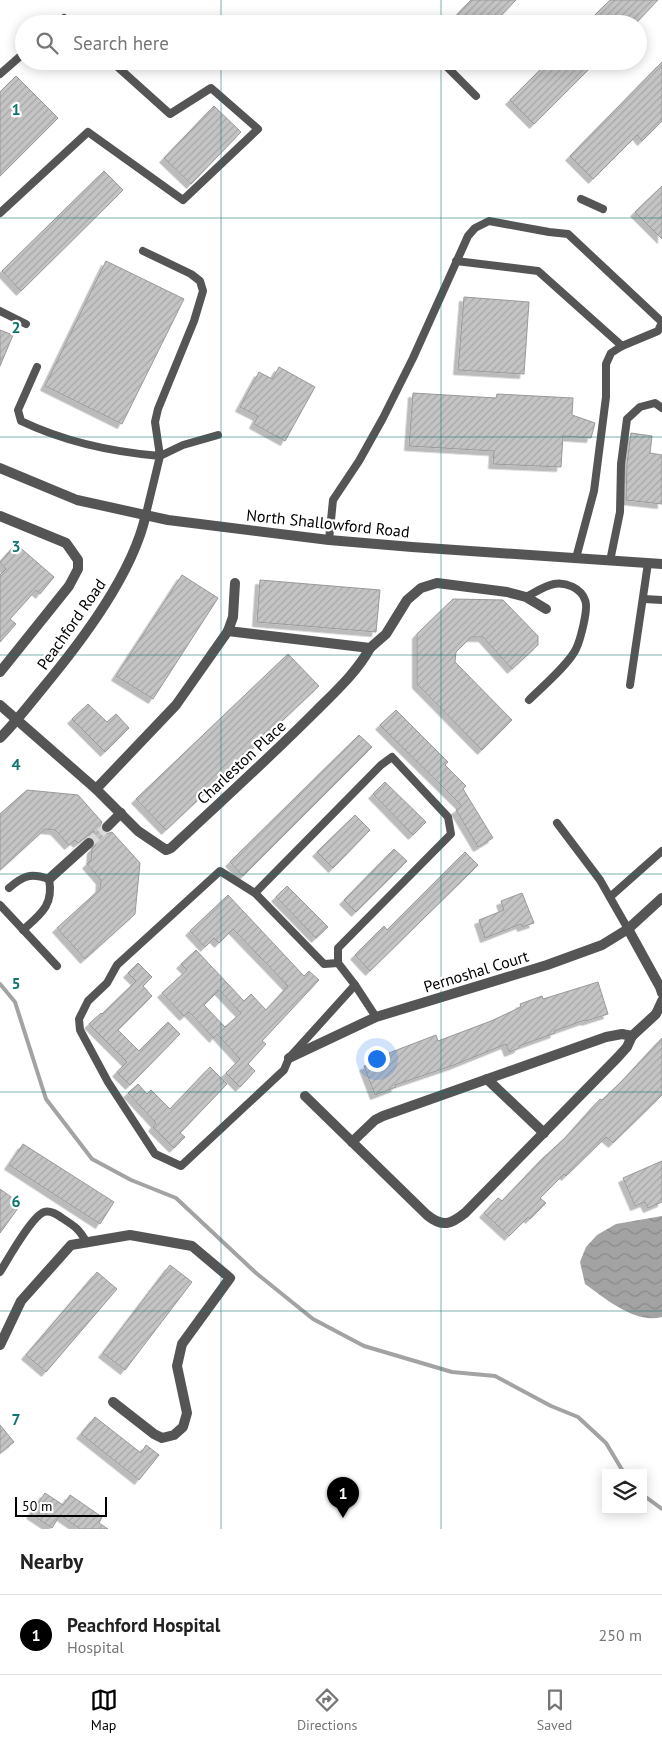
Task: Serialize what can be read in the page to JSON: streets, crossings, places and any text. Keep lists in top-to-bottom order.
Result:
{
  "streets": {
    "street": [
      "North Shallowford Road",
      "Peachford Road",
      "Charleston Place",
      "Pernoshal Court"
    ]
  },
  "crossings": [
    ["North Shallowford Road", "Peachford Road"],
    ["Peachford Road", "Charleston Place"]
  ],
  "scale_bar": "50 m",
  "page": {
    "search": "Search here",
    "pins": "1",
    "scale": "50 m",
    "heading": "Nearby",
    "list": [
      {
        "mark": "1",
        "name": "Peachford Hospital",
        "note": "Hospital",
        "value": "250 m"
      }
    ],
    "nav": ["Map", "Directions", "Saved"]
  },
  "grid": {
    "rows": [
      "1",
      "2",
      "3",
      "4",
      "5",
      "6",
      "7"
    ]
  }
}
